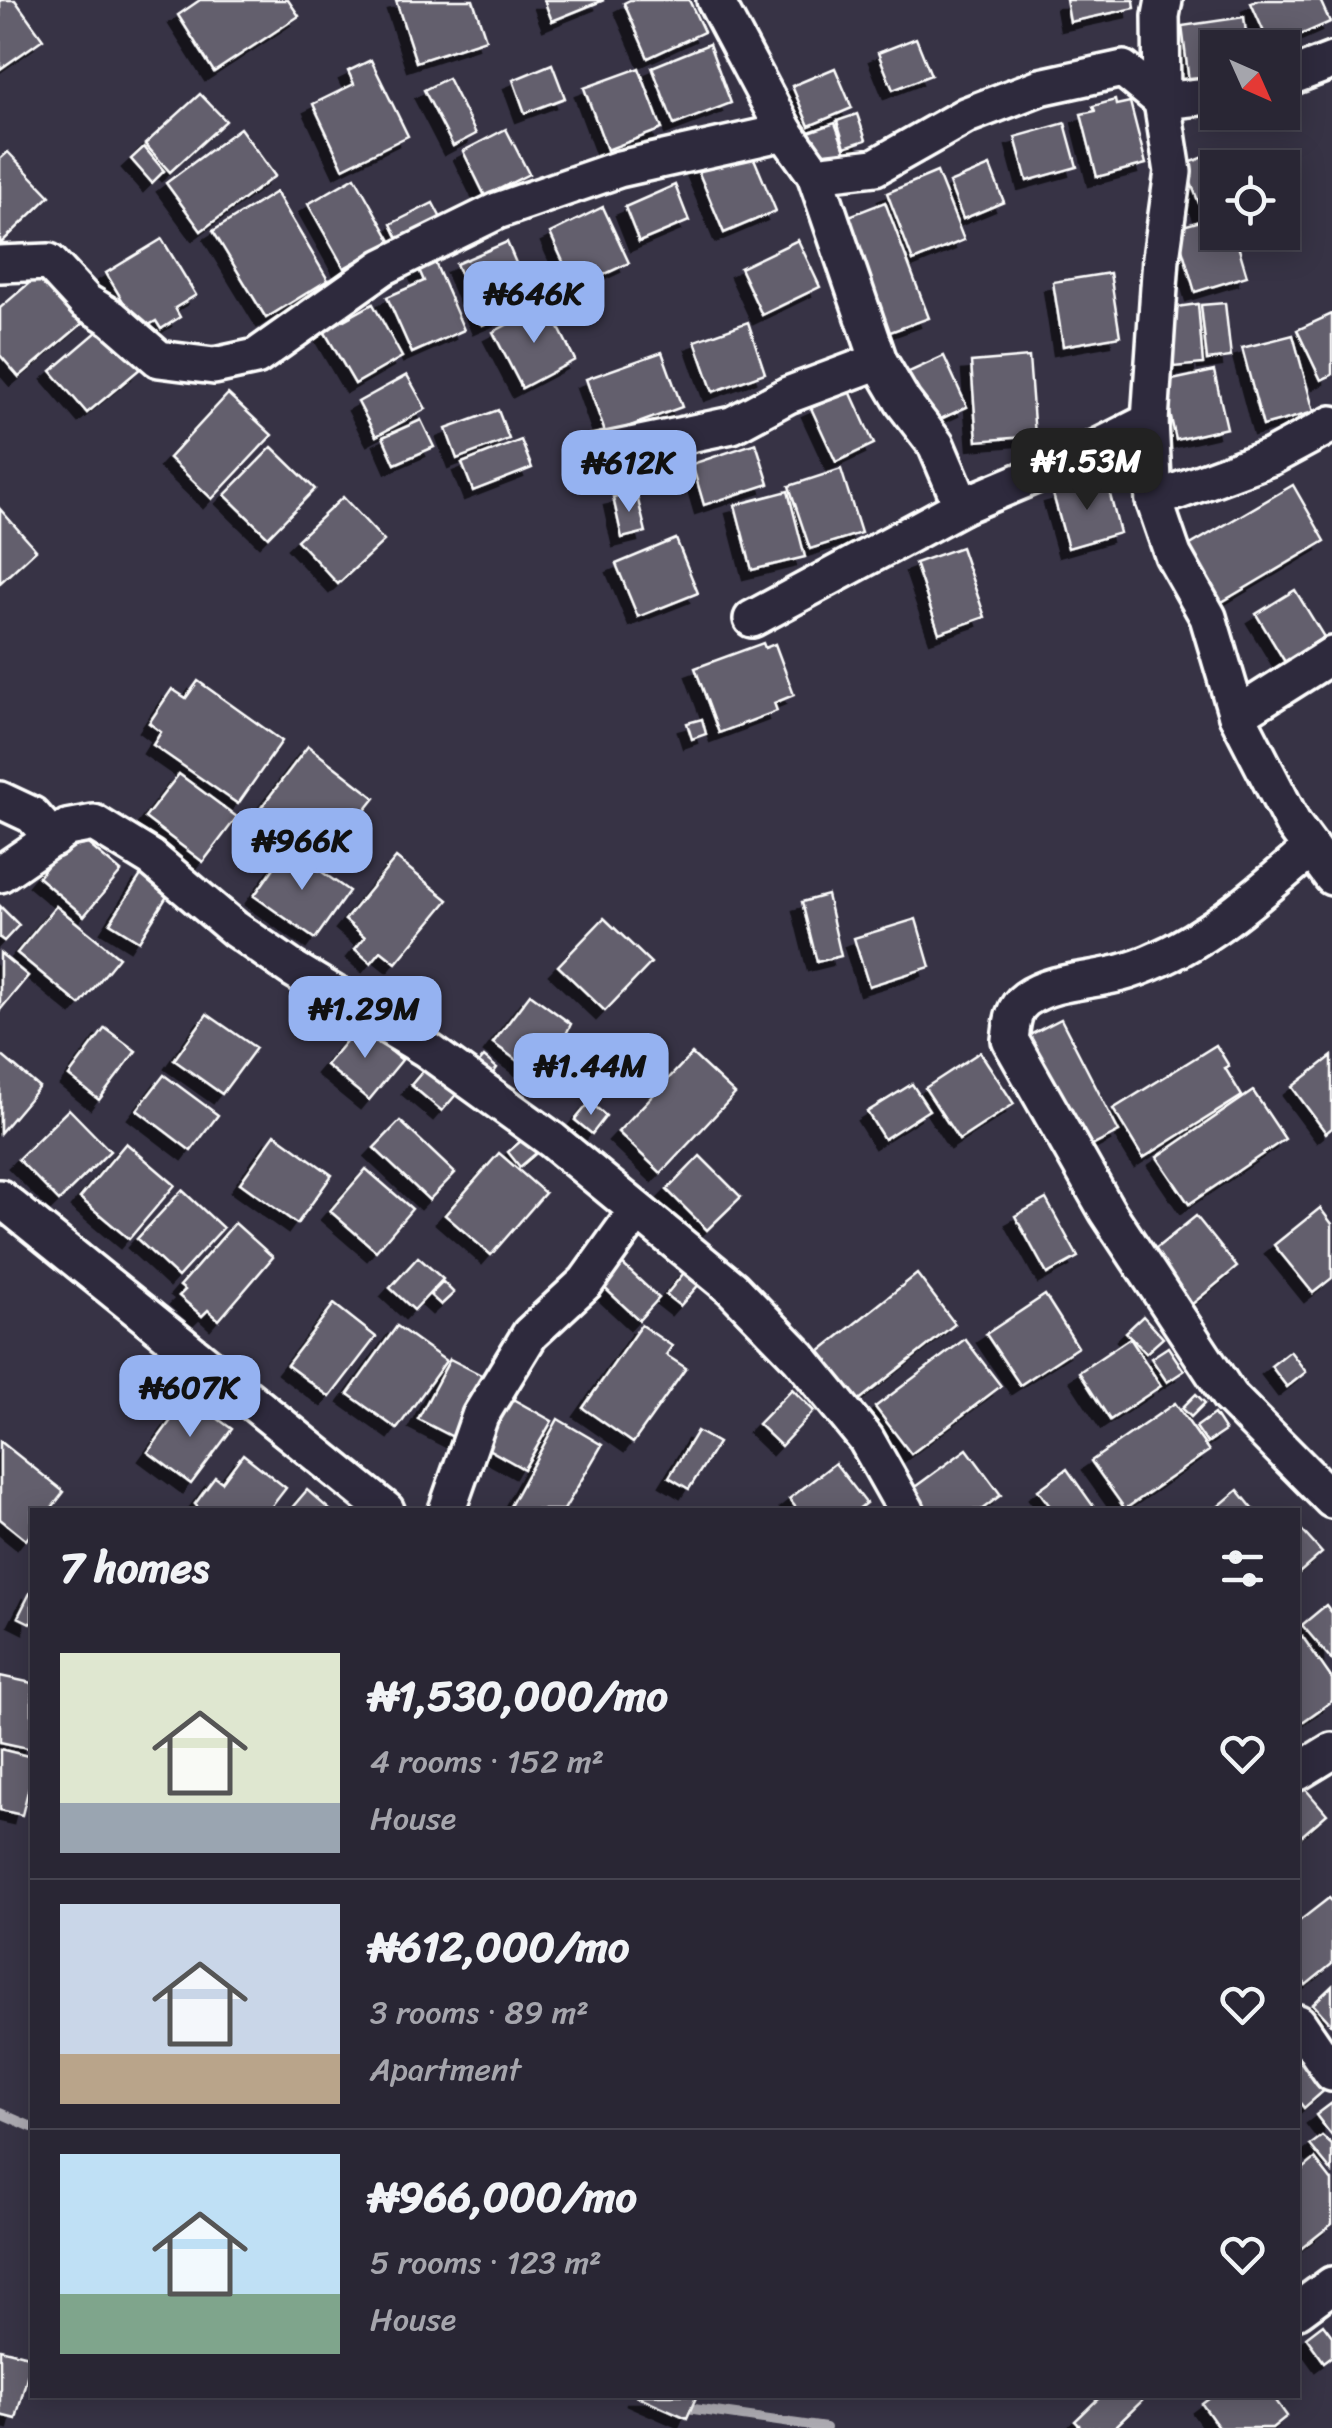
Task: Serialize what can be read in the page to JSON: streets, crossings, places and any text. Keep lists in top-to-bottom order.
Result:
{
  "north": "bottom right",
  "page": {
    "price": [
      "₦646K",
      "₦1.53M",
      "₦612K",
      "₦966K",
      "₦1.29M",
      "₦1.44M",
      "₦607K"
    ],
    "heading": "7 homes",
    "list": [
      {
        "name": "₦1,530,000/mo",
        "note": "4 rooms · 152 m² · House"
      },
      {
        "name": "₦612,000/mo",
        "note": "3 rooms · 89 m² · Apartment"
      },
      {
        "name": "₦966,000/mo",
        "note": "5 rooms · 123 m² · House"
      }
    ]
  }
}
